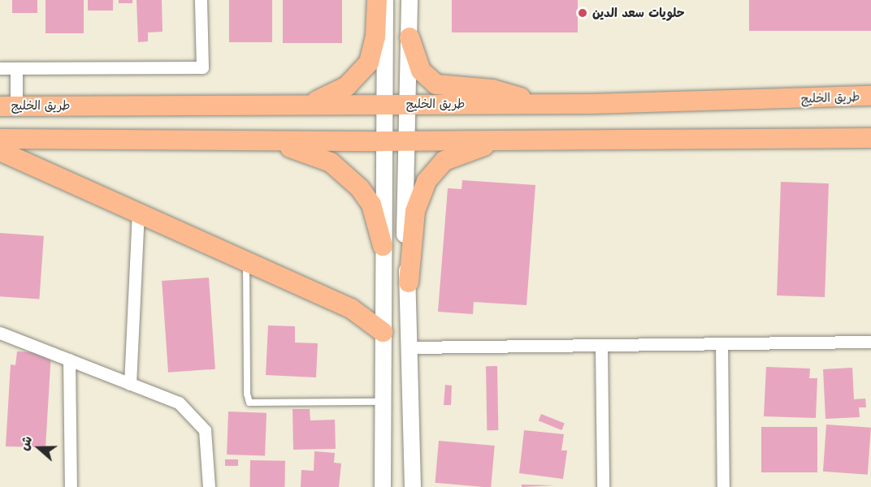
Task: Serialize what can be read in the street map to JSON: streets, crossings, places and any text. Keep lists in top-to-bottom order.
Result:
{
  "streets": {
    "main road": ["طريق الخليج"]
  },
  "places": ["حلويات سعد الدين"],
  "north": "left"
}
